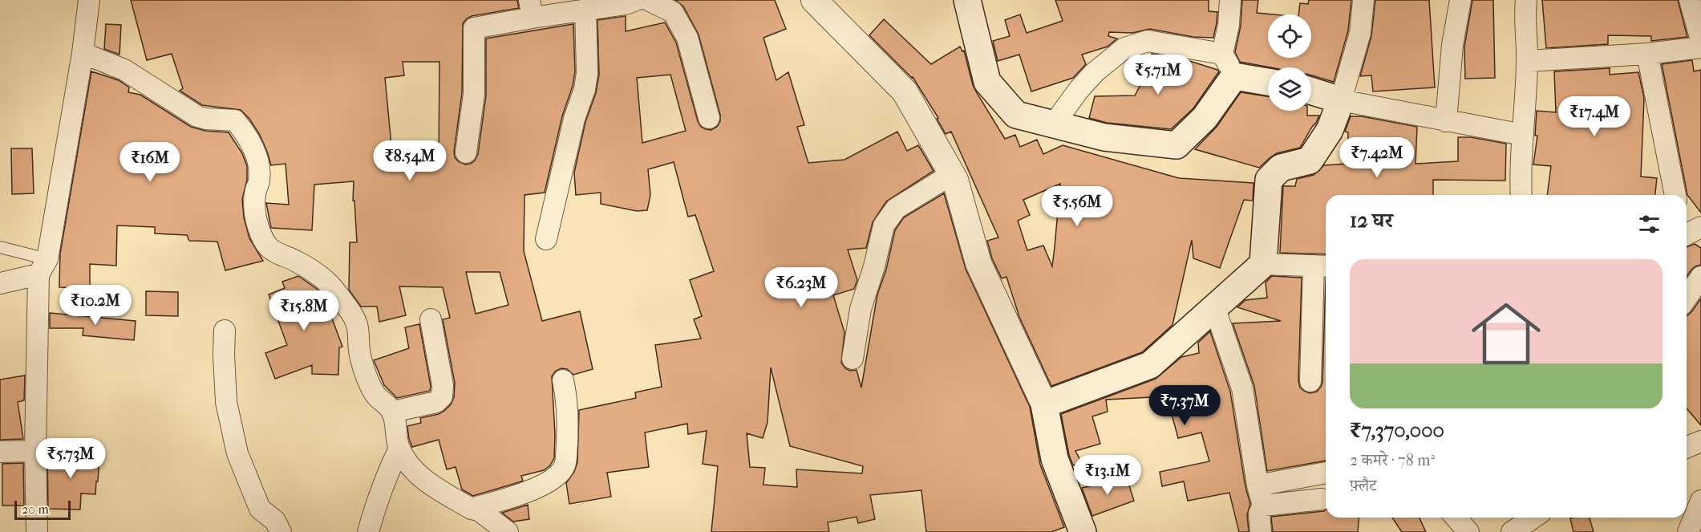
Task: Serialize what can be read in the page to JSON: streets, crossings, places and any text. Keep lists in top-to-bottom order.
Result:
{
  "scale_bar": "20 m",
  "page": {
    "price": [
      "₹5.71M",
      "₹17.4M",
      "₹7.42M",
      "₹8.54M",
      "₹16M",
      "₹5.56M",
      "₹6.23M",
      "₹10.2M",
      "₹15.8M",
      "₹7.37M",
      "₹5.73M",
      "₹13.1M"
    ],
    "heading": "12 घर",
    "list": [
      {
        "name": "₹7,370,000",
        "note": "2 कमरे · 78 m² · फ़्लैट"
      }
    ],
    "scale": "20 m"
  }
}
